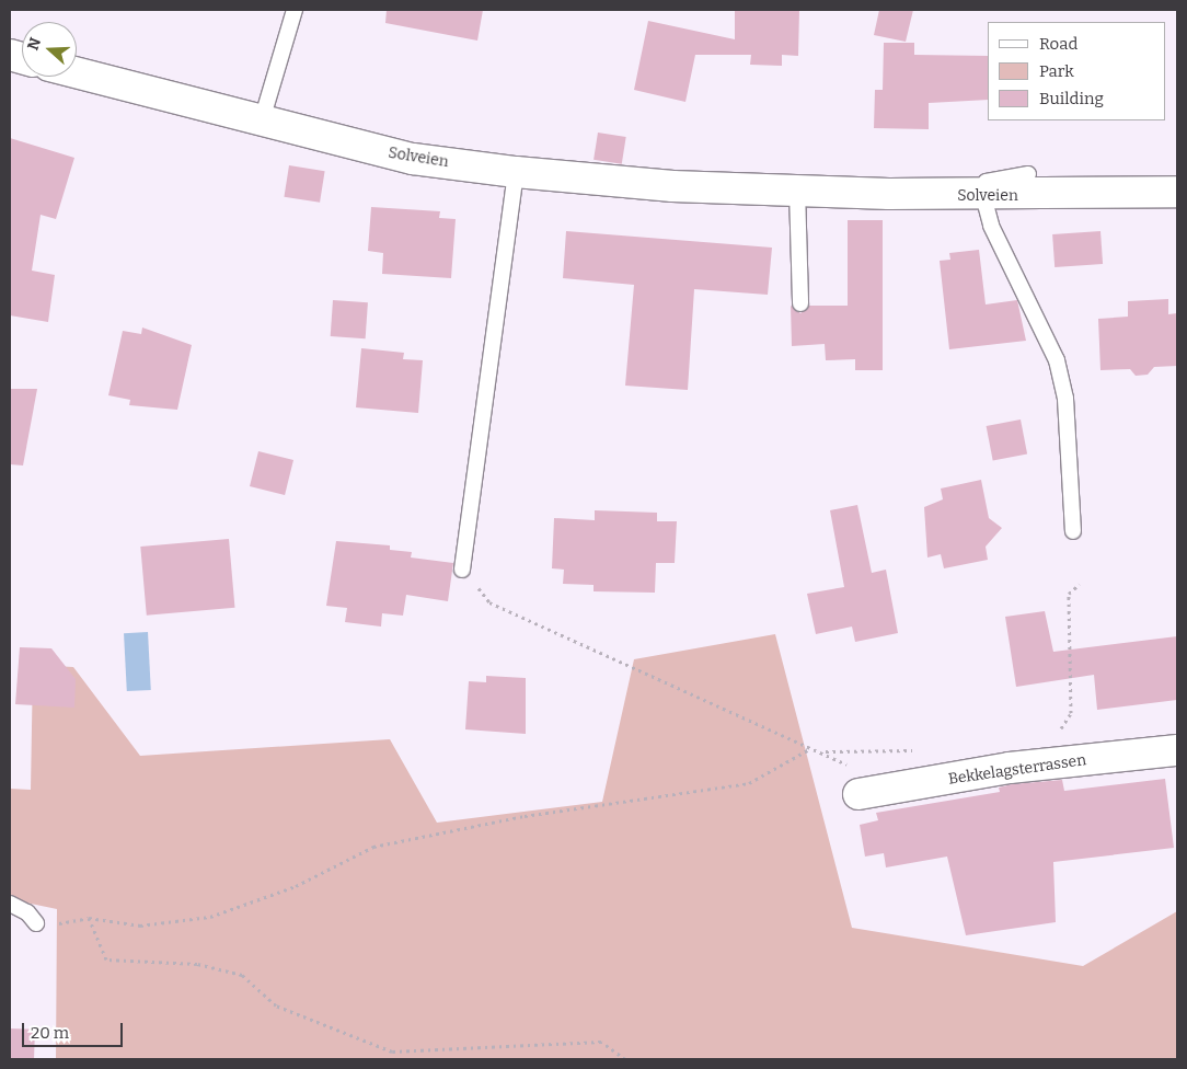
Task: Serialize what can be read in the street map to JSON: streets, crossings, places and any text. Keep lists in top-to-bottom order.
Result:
{
  "streets": {
    "street": ["Solveien", "Bekkelagsterrassen"]
  },
  "legend": ["Road", "Park", "Building"],
  "scale_bar": "20 m",
  "north": "left"
}
